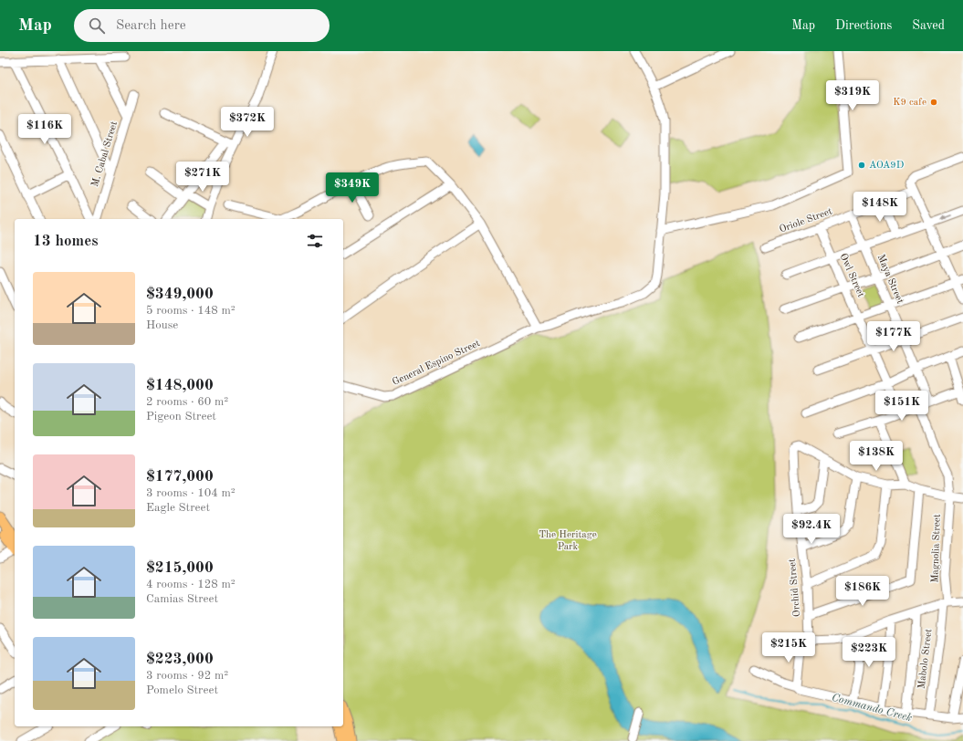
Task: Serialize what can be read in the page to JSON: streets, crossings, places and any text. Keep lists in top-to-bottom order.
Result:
{
  "streets": {
    "street": [
      "M. Cabal Street",
      "Oriole Street",
      "Owl Street",
      "Maya Street",
      "General Espino Street",
      "Magnolia Street",
      "Orchid Street",
      "Mabolo Street"
    ]
  },
  "crossings": [
    ["Oriole Street", "Owl Street"],
    ["Oriole Street", "Maya Street"],
    ["Owl Street", "Maya Street"],
    ["Magnolia Street", "Mabolo Street"]
  ],
  "water": ["Commando Creek"],
  "parks": ["The Heritage Park"],
  "places": ["K9 cafe", "AOA9D"],
  "page": {
    "header": "Map",
    "search": "Search here",
    "nav": ["Map", "Directions", "Saved"],
    "price": [
      "$319K",
      "$372K",
      "$116K",
      "$271K",
      "$349K",
      "$148K",
      "$177K",
      "$151K",
      "$138K",
      "$92.4K",
      "$186K",
      "$215K",
      "$223K"
    ],
    "heading": "13 homes",
    "list": [
      {
        "name": "$349,000",
        "note": "5 rooms · 148 m² · House"
      },
      {
        "name": "$148,000",
        "note": "2 rooms · 60 m² · Pigeon Street"
      },
      {
        "name": "$177,000",
        "note": "3 rooms · 104 m² · Eagle Street"
      },
      {
        "name": "$215,000",
        "note": "4 rooms · 128 m² · Camias Street"
      },
      {
        "name": "$223,000",
        "note": "3 rooms · 92 m² · Pomelo Street"
      }
    ]
  }
}
